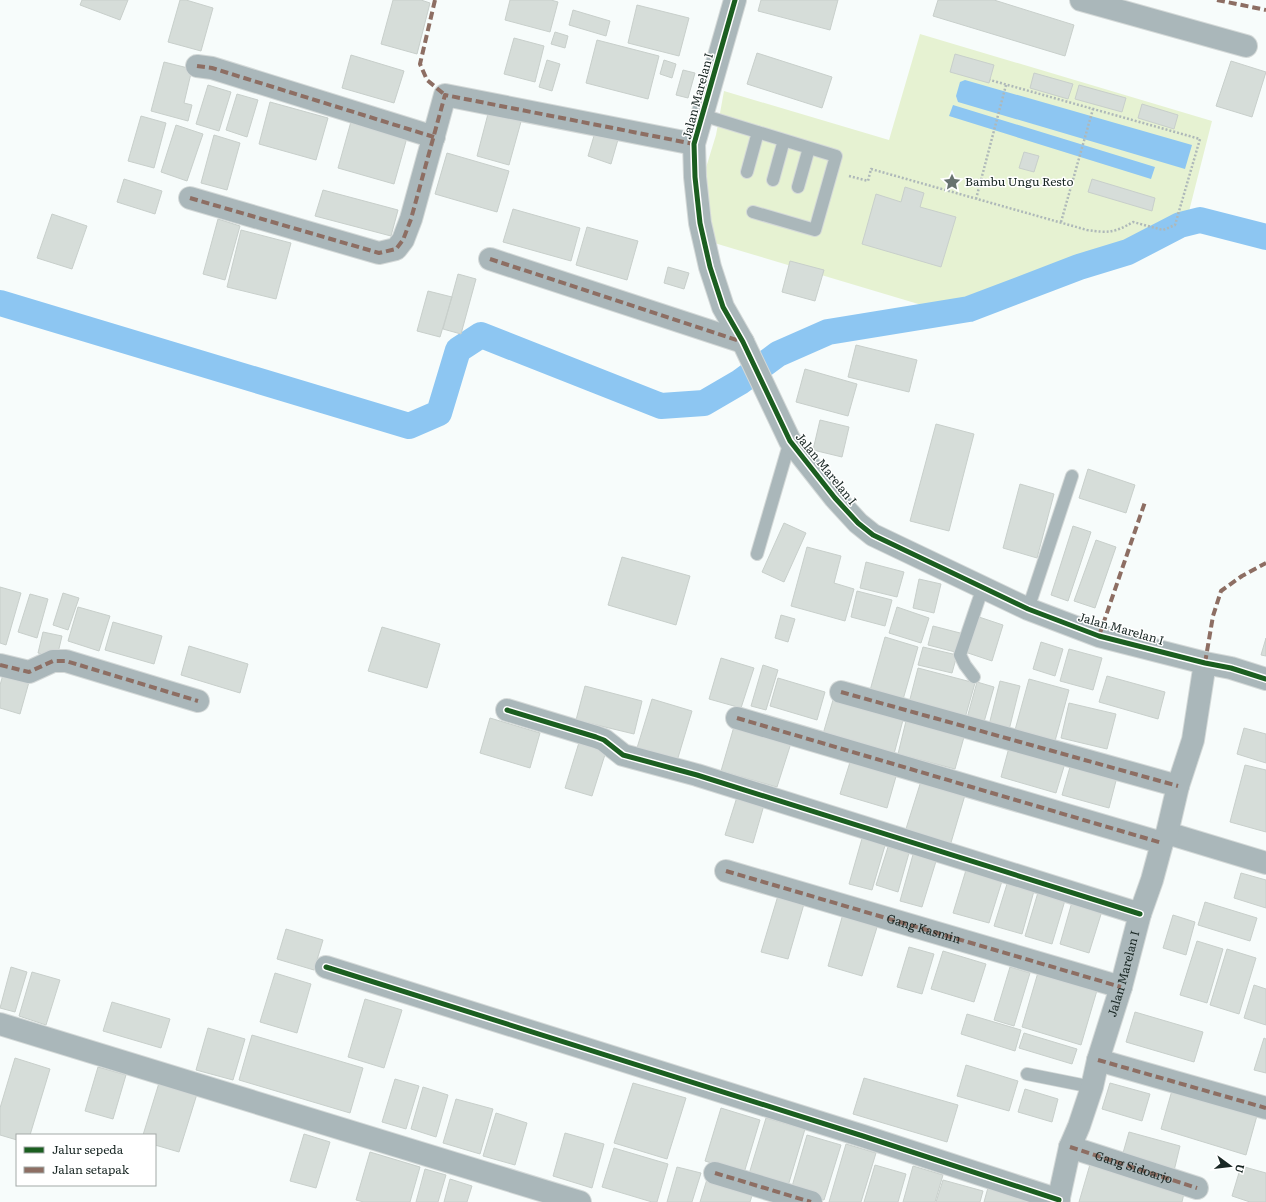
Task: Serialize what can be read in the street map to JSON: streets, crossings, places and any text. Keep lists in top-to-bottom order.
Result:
{
  "streets": {
    "street": ["Jalan Marelan I", "Gang Kasmin", "Gang Sidoarjo"]
  },
  "crossings": [
    ["Jalan Marelan I", "Gang Kasmin"],
    ["Jalan Marelan I", "Gang Sidoarjo"]
  ],
  "places": {
    "place": ["Bambu Ungu Resto"]
  },
  "legend": ["Jalur sepeda", "Jalan setapak"],
  "north": "right"
}
